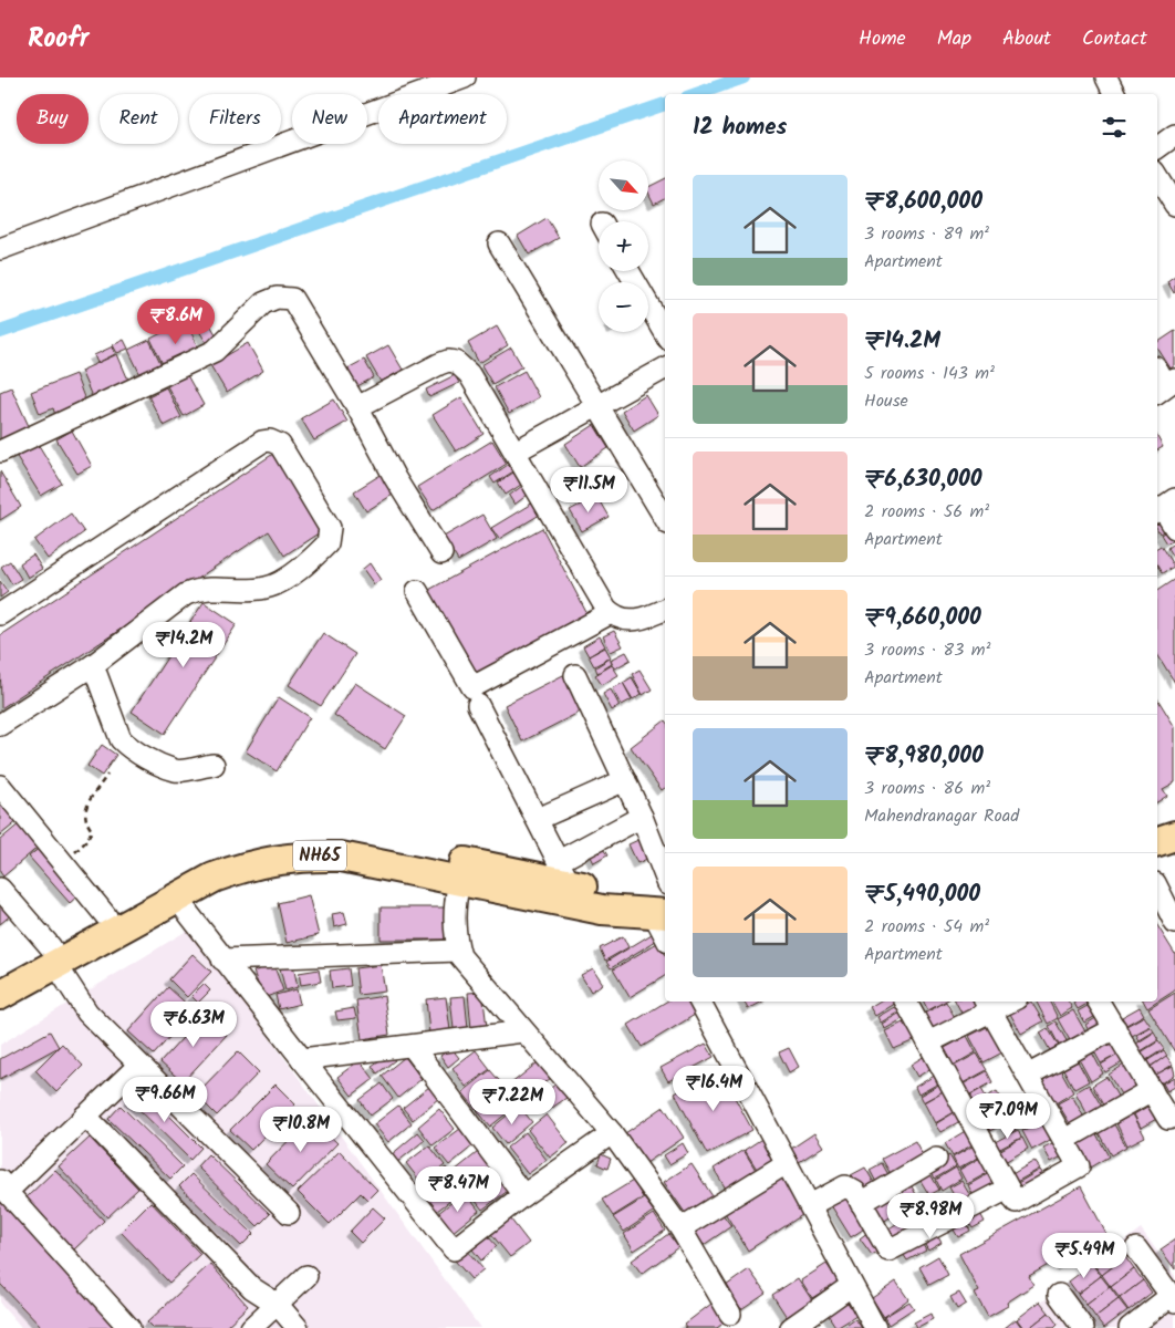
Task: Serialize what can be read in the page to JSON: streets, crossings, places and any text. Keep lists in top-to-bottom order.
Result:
{
  "streets": {
    "highway": ["NH65"]
  },
  "north": "bottom right",
  "page": {
    "header": "Roofr",
    "nav": [
      "Home",
      "Map",
      "About",
      "Contact"
    ],
    "chip": [
      "Buy",
      "Rent",
      "Filters",
      "New",
      "Apartment"
    ],
    "heading": "12 homes",
    "map_buttons": ["+", "−"],
    "list": [
      {
        "name": "₹8,600,000",
        "note": "3 rooms · 89 m² · Apartment"
      },
      {
        "name": "₹14.2M",
        "note": "5 rooms · 143 m² · House"
      },
      {
        "name": "₹6,630,000",
        "note": "2 rooms · 56 m² · Apartment"
      },
      {
        "name": "₹9,660,000",
        "note": "3 rooms · 83 m² · Apartment"
      },
      {
        "name": "₹8,980,000",
        "note": "3 rooms · 86 m² · Mahendranagar Road"
      },
      {
        "name": "₹5,490,000",
        "note": "2 rooms · 54 m² · Apartment"
      }
    ],
    "price": [
      "₹8.6M",
      "₹11.5M",
      "₹14.2M",
      "₹6.63M",
      "₹16.4M",
      "₹9.66M",
      "₹7.22M",
      "₹7.09M",
      "₹10.8M",
      "₹8.47M",
      "₹8.98M",
      "₹5.49M"
    ]
  }
}
